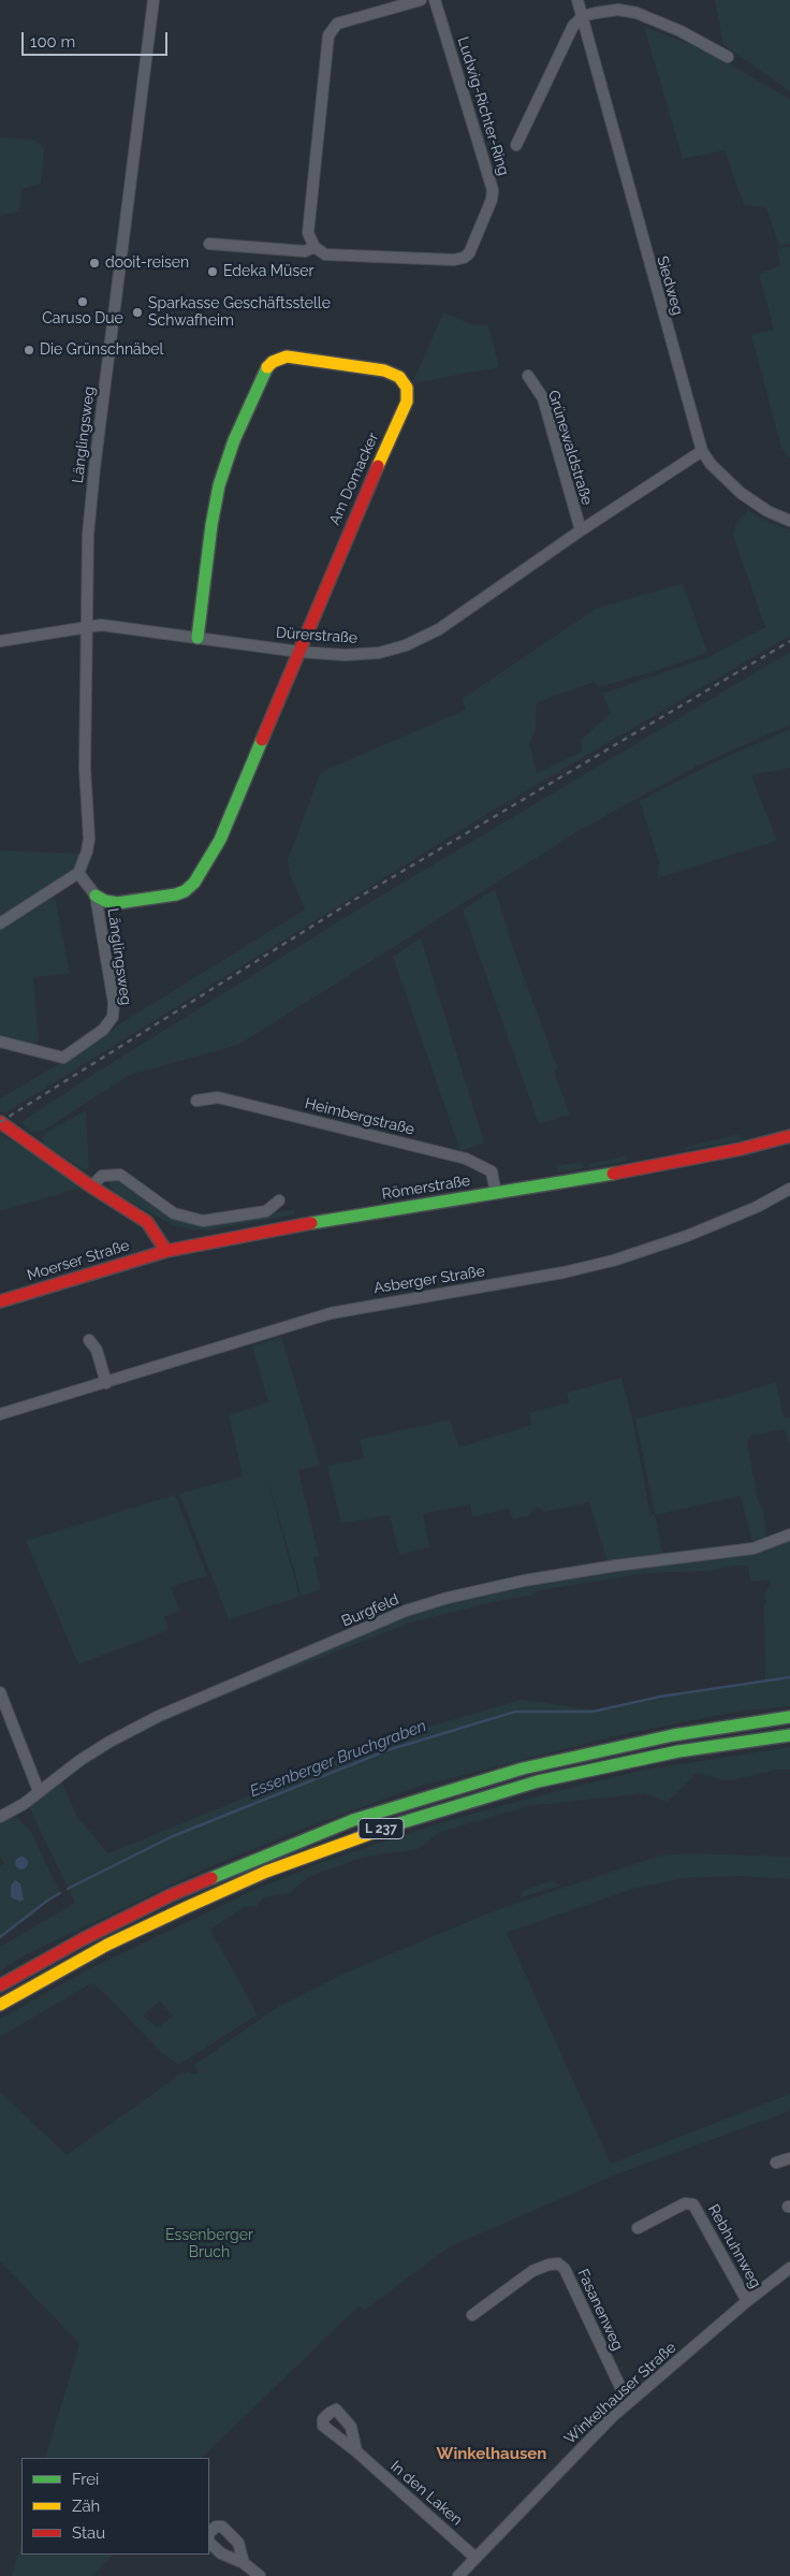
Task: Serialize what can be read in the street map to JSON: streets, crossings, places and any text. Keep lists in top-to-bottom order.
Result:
{
  "streets": {
    "main road": [
      "Am Domacker",
      "Römerstraße",
      "Moerser Straße",
      "L 237"
    ],
    "street": [
      "Ludwig-Richter-Ring",
      "Siedweg",
      "Länglingsweg",
      "Grünewaldstraße",
      "Dürerstraße",
      "Heimbergstraße",
      "Asberger Straße",
      "Burgfeld",
      "Rebhuhnweg",
      "Fasanenweg",
      "Winkelhauser Straße",
      "In den Laken"
    ]
  },
  "crossings": [
    ["Siedweg", "Dürerstraße"],
    ["Länglingsweg", "Am Domacker"],
    ["Länglingsweg", "Dürerstraße"],
    ["Grünewaldstraße", "Dürerstraße"],
    ["Am Domacker", "Dürerstraße"],
    ["Heimbergstraße", "Römerstraße"],
    ["Römerstraße", "Moerser Straße"],
    ["Rebhuhnweg", "Winkelhauser Straße"],
    ["Fasanenweg", "Winkelhauser Straße"],
    ["Winkelhauser Straße", "In den Laken"]
  ],
  "districts": ["Winkelhausen"],
  "water": ["Essenberger Bruchgraben"],
  "parks": ["Essenberger Bruch"],
  "places": [
    "dooit-reisen",
    "Edeka Müser",
    "Caruso Due",
    "Sparkasse Geschäftsstelle Schwafheim",
    "Die Grünschnäbel"
  ],
  "legend": ["Frei", "Zäh", "Stau"],
  "scale_bar": "100 m"
}
